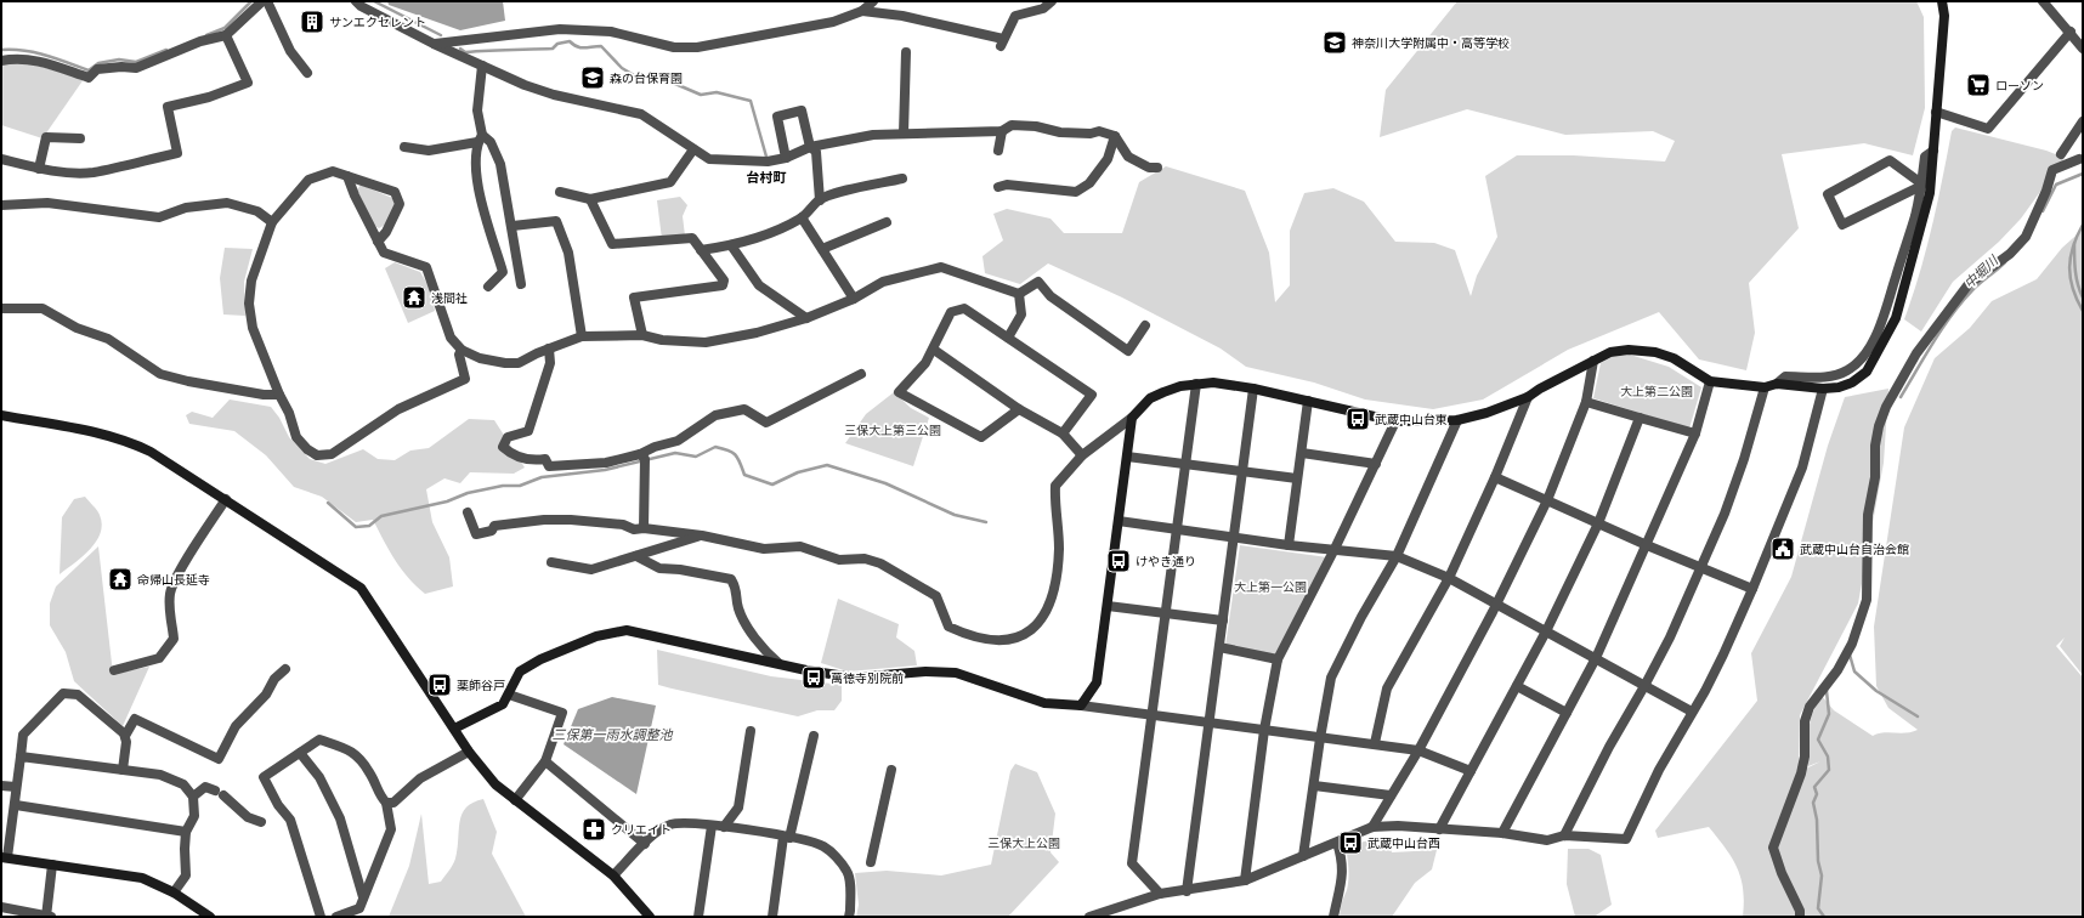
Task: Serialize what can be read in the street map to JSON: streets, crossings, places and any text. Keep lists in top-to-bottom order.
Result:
{
  "districts": ["台村町"],
  "water": ["中堀川", "三保第一雨水調整池"],
  "parks": [
    "大上第二公園",
    "三保大上第三公園",
    "大上第一公園",
    "三保大上公園"
  ],
  "places": {
    "building": ["サンエクセレント"],
    "school or university": ["神奈川大学附属中・高等学校", "森の台保育園"],
    "supermarket": ["ローソン"],
    "temple": ["浅間社", "命帰山長延寺"],
    "bus stop": [
      "武蔵中山台東",
      "けやき通り",
      "萬徳寺別院前",
      "薬師谷戸",
      "武蔵中山台西"
    ],
    "public building": ["武蔵中山台自治会館"],
    "pharmacy": ["クリエイト"]
  }
}
